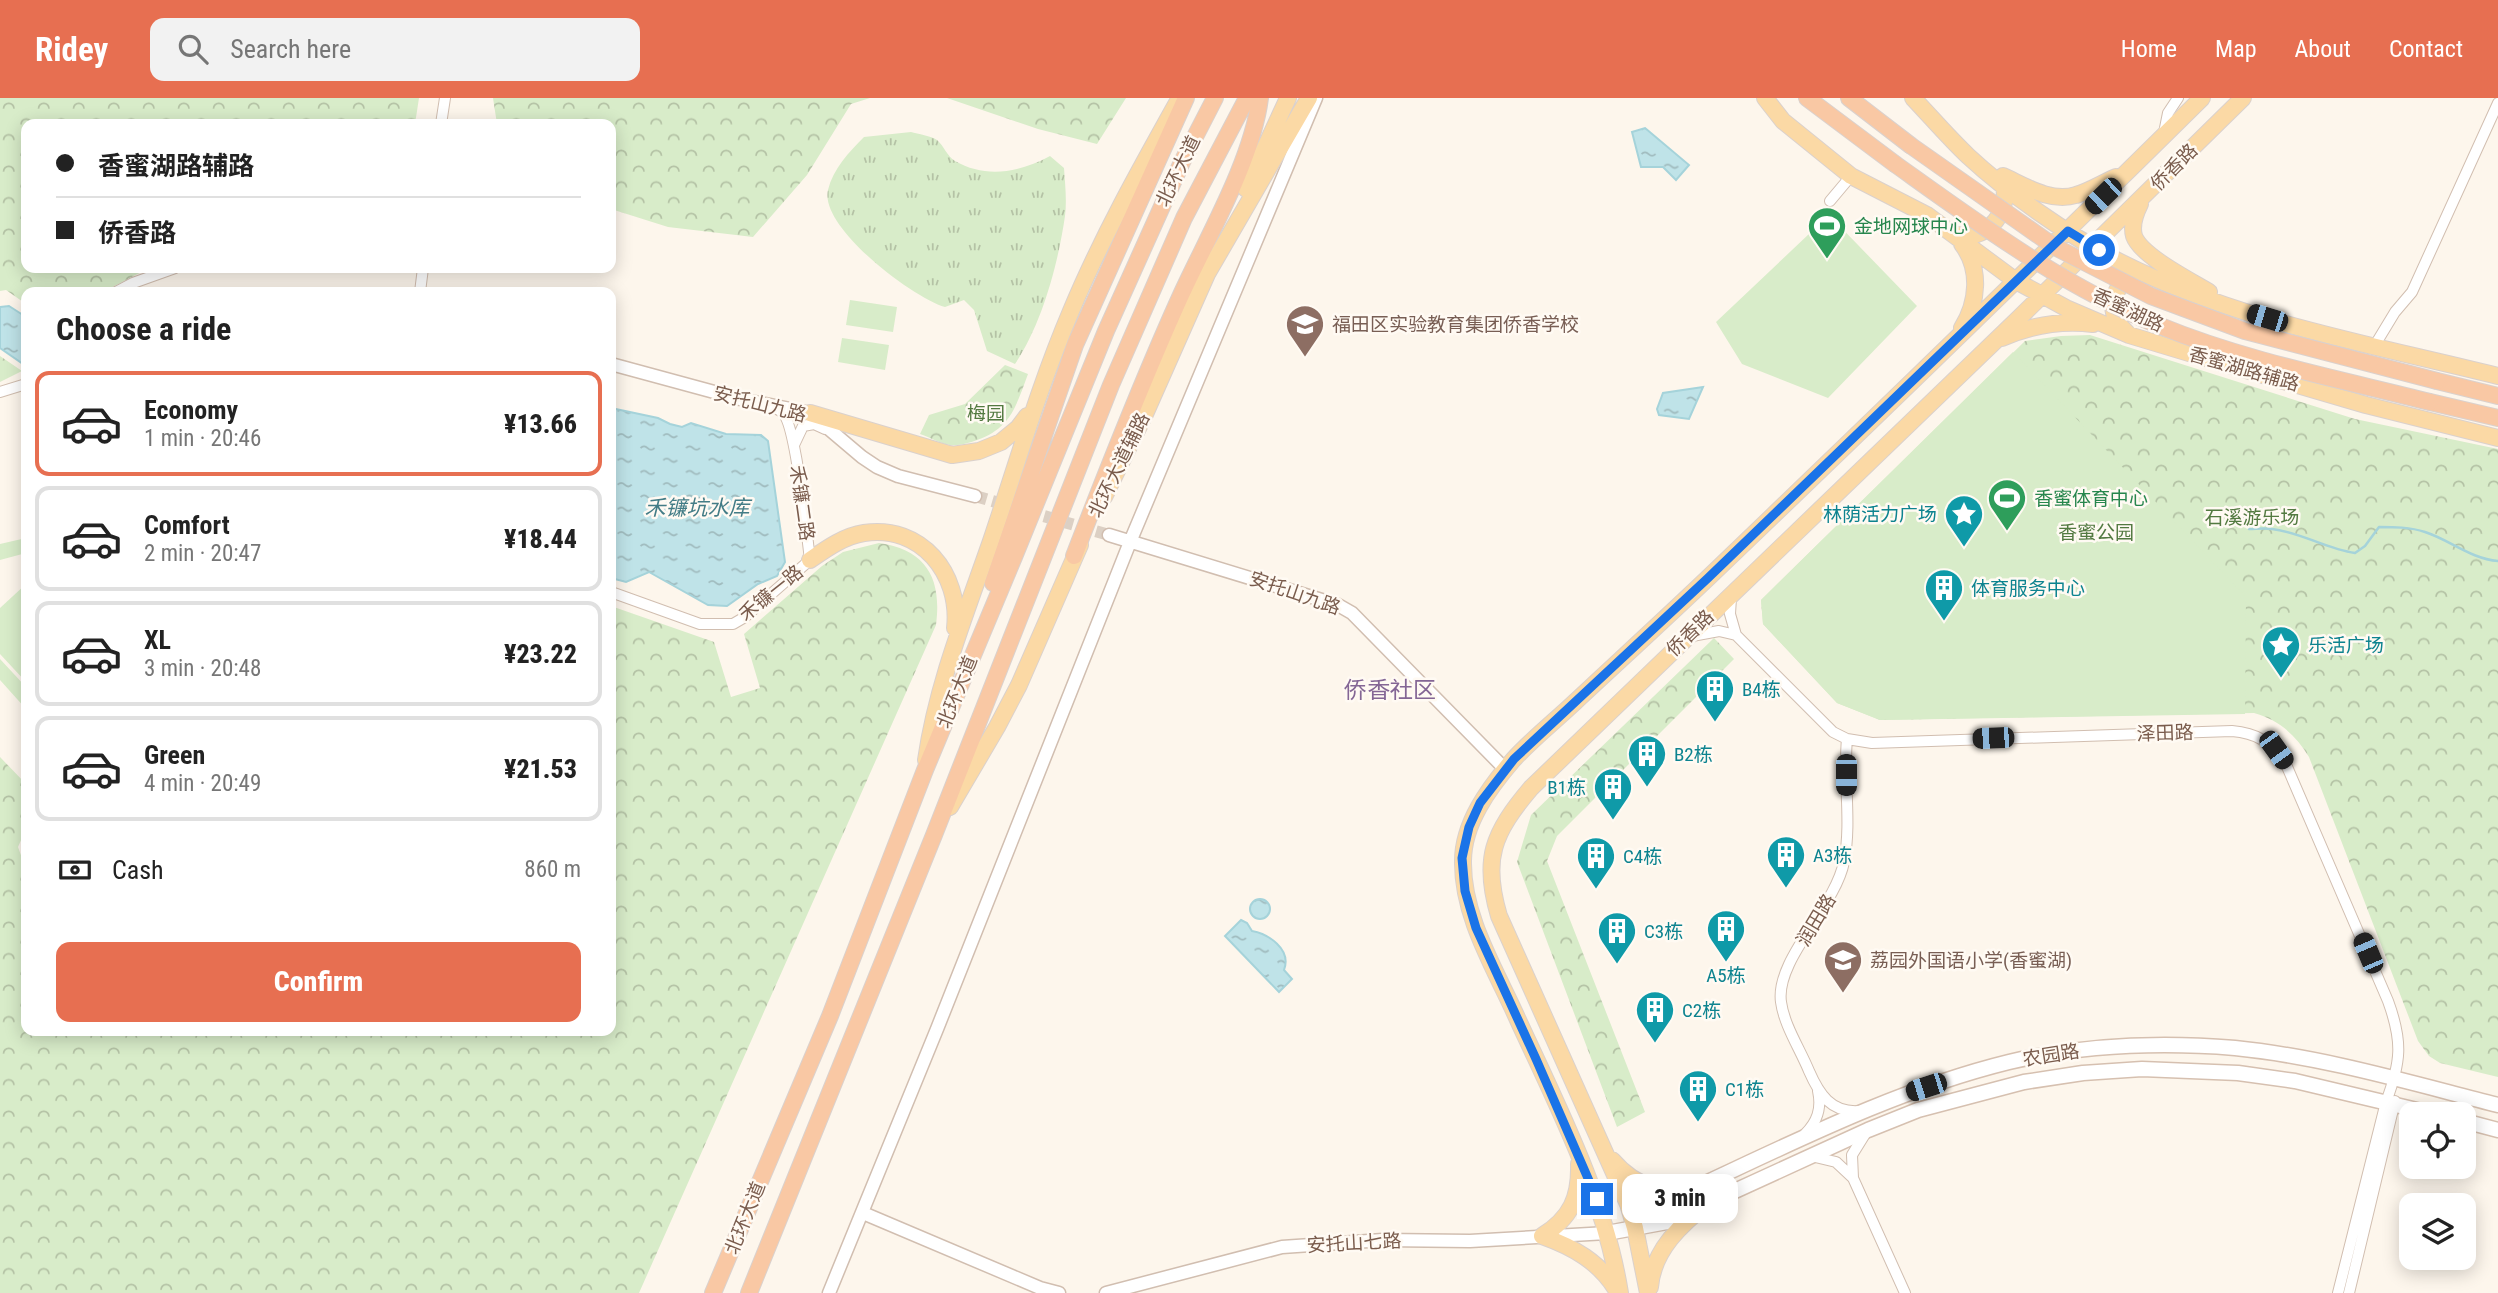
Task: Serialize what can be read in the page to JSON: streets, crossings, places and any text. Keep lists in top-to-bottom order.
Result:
{
  "streets": {
    "highway": ["北环大道", "香蜜湖路"],
    "main road": [
      "侨香路",
      "香蜜湖路辅路",
      "北环大道辅路",
      "农园路"
    ],
    "street": [
      "安托山九路",
      "禾镰二路",
      "禾镰一路",
      "泽田路",
      "润田路",
      "安托山七路"
    ]
  },
  "crossings": [
    ["侨香路", "香蜜湖路辅路"],
    ["侨香路", "安托山九路"],
    ["侨香路", "农园路"],
    ["侨香路", "安托山七路"],
    ["北环大道", "北环大道辅路"],
    ["安托山九路", "禾镰二路"],
    ["禾镰二路", "禾镰一路"],
    ["泽田路", "润田路"],
    ["泽田路", "农园路"],
    ["农园路", "安托山七路"]
  ],
  "districts": ["侨香社区"],
  "water": ["禾镰坑水库"],
  "parks": ["梅园", "石溪游乐场", "香蜜公园"],
  "places": {
    "sports": ["金地网球中心", "香蜜体育中心"],
    "school or university": ["福田区实验教育集团侨香学校", "荔园外国语小学(香蜜湖)"],
    "place": ["林荫活力广场", "乐活广场"],
    "building": [
      "体育服务中心",
      "B4栋",
      "B2栋",
      "B1栋",
      "A3栋",
      "C4栋",
      "A5栋",
      "C3栋",
      "C2栋",
      "C1栋"
    ]
  },
  "page": {
    "header": "Ridey",
    "search": "Search here",
    "nav": [
      "Home",
      "Map",
      "About",
      "Contact"
    ],
    "banner": ["香蜜湖路辅路", "侨香路"],
    "heading": "Choose a ride",
    "list": [
      {
        "name": "Economy",
        "note": "1 min · 20:46",
        "value": "¥13.66"
      },
      {
        "name": "Comfort",
        "note": "2 min · 20:47",
        "value": "¥18.44"
      },
      {
        "name": "XL",
        "note": "3 min · 20:48",
        "value": "¥23.22"
      },
      {
        "name": "Green",
        "note": "4 min · 20:49",
        "value": "¥21.53"
      }
    ],
    "pay": ["Cash", "860 m"],
    "buttons": "Confirm",
    "bubble": "3 min"
  }
}
